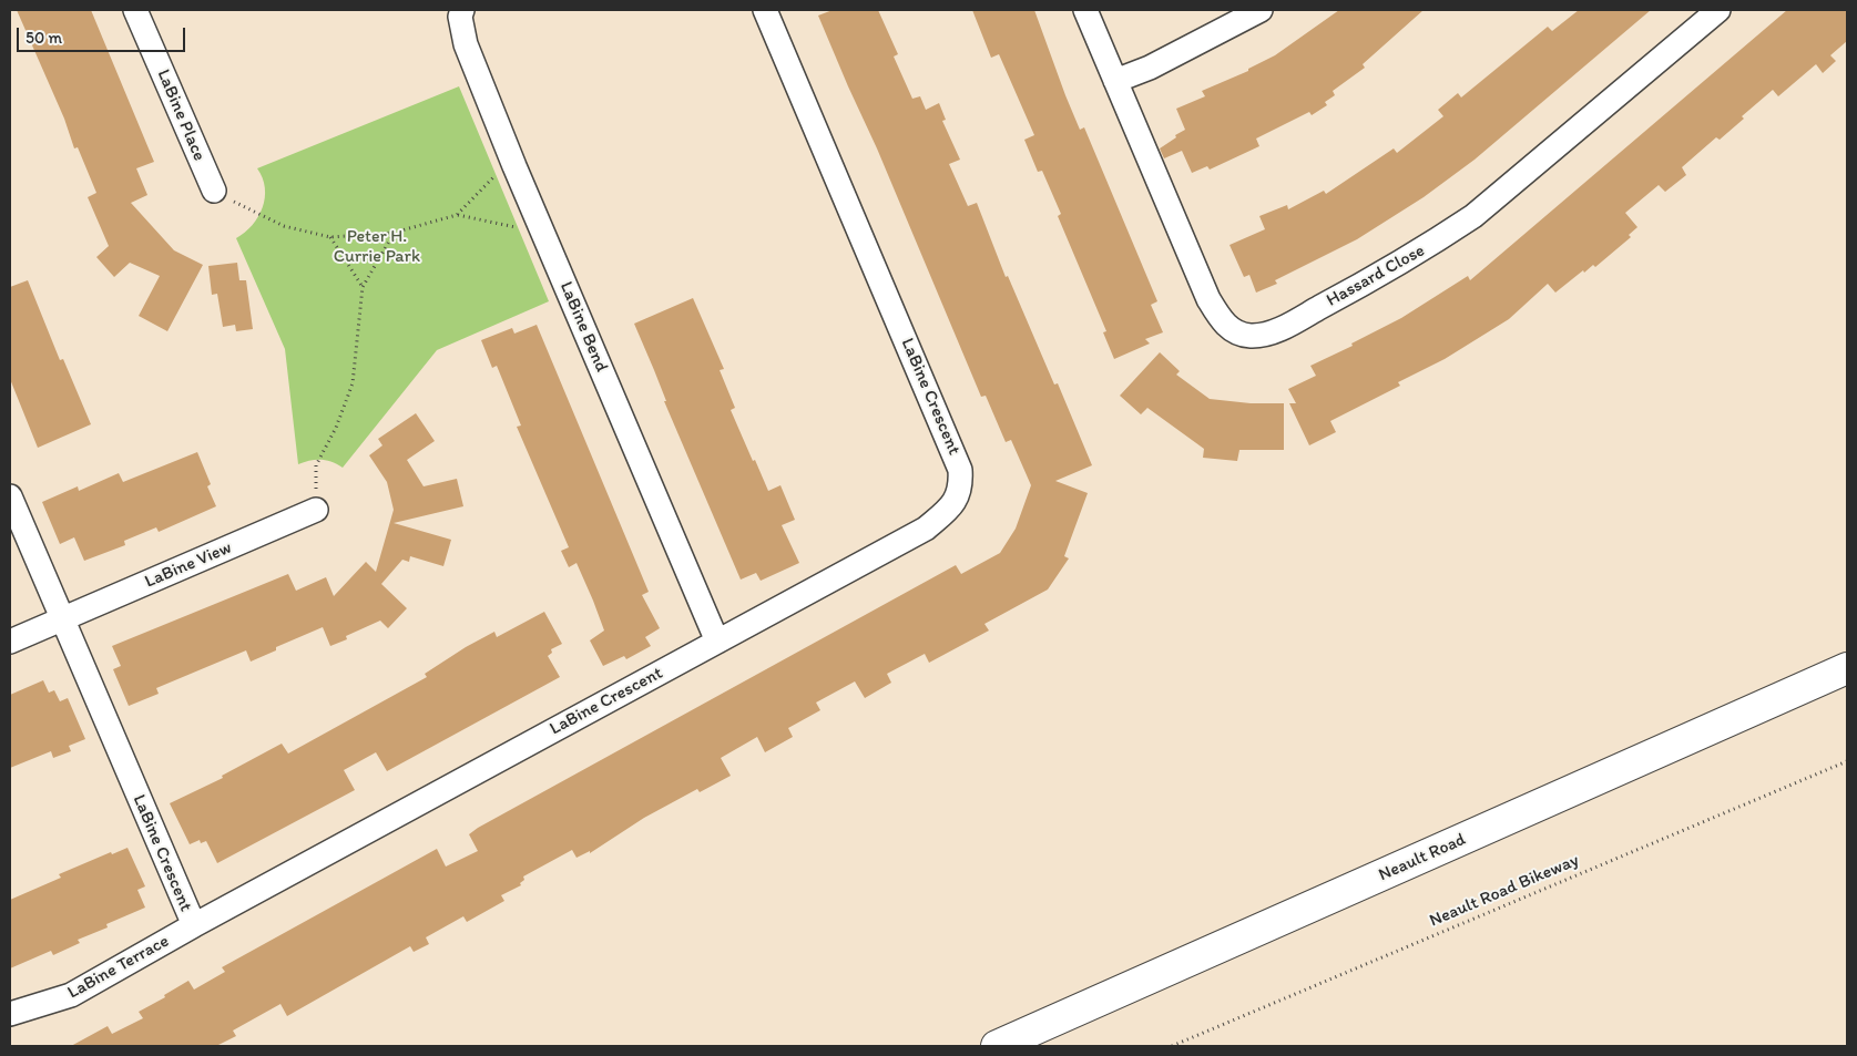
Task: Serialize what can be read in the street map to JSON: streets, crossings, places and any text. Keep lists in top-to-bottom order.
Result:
{
  "streets": {
    "main road": ["Neault Road"],
    "street": [
      "LaBine Place",
      "Hassard Close",
      "LaBine Bend",
      "LaBine Crescent",
      "LaBine View",
      "LaBine Terrace"
    ],
    "path": ["Neault Road Bikeway"]
  },
  "crossings": [
    ["LaBine Bend", "LaBine Crescent"],
    ["LaBine Crescent", "LaBine View"],
    ["LaBine Crescent", "LaBine Terrace"]
  ],
  "parks": ["Peter H. Currie Park"],
  "scale_bar": "50 m"
}
